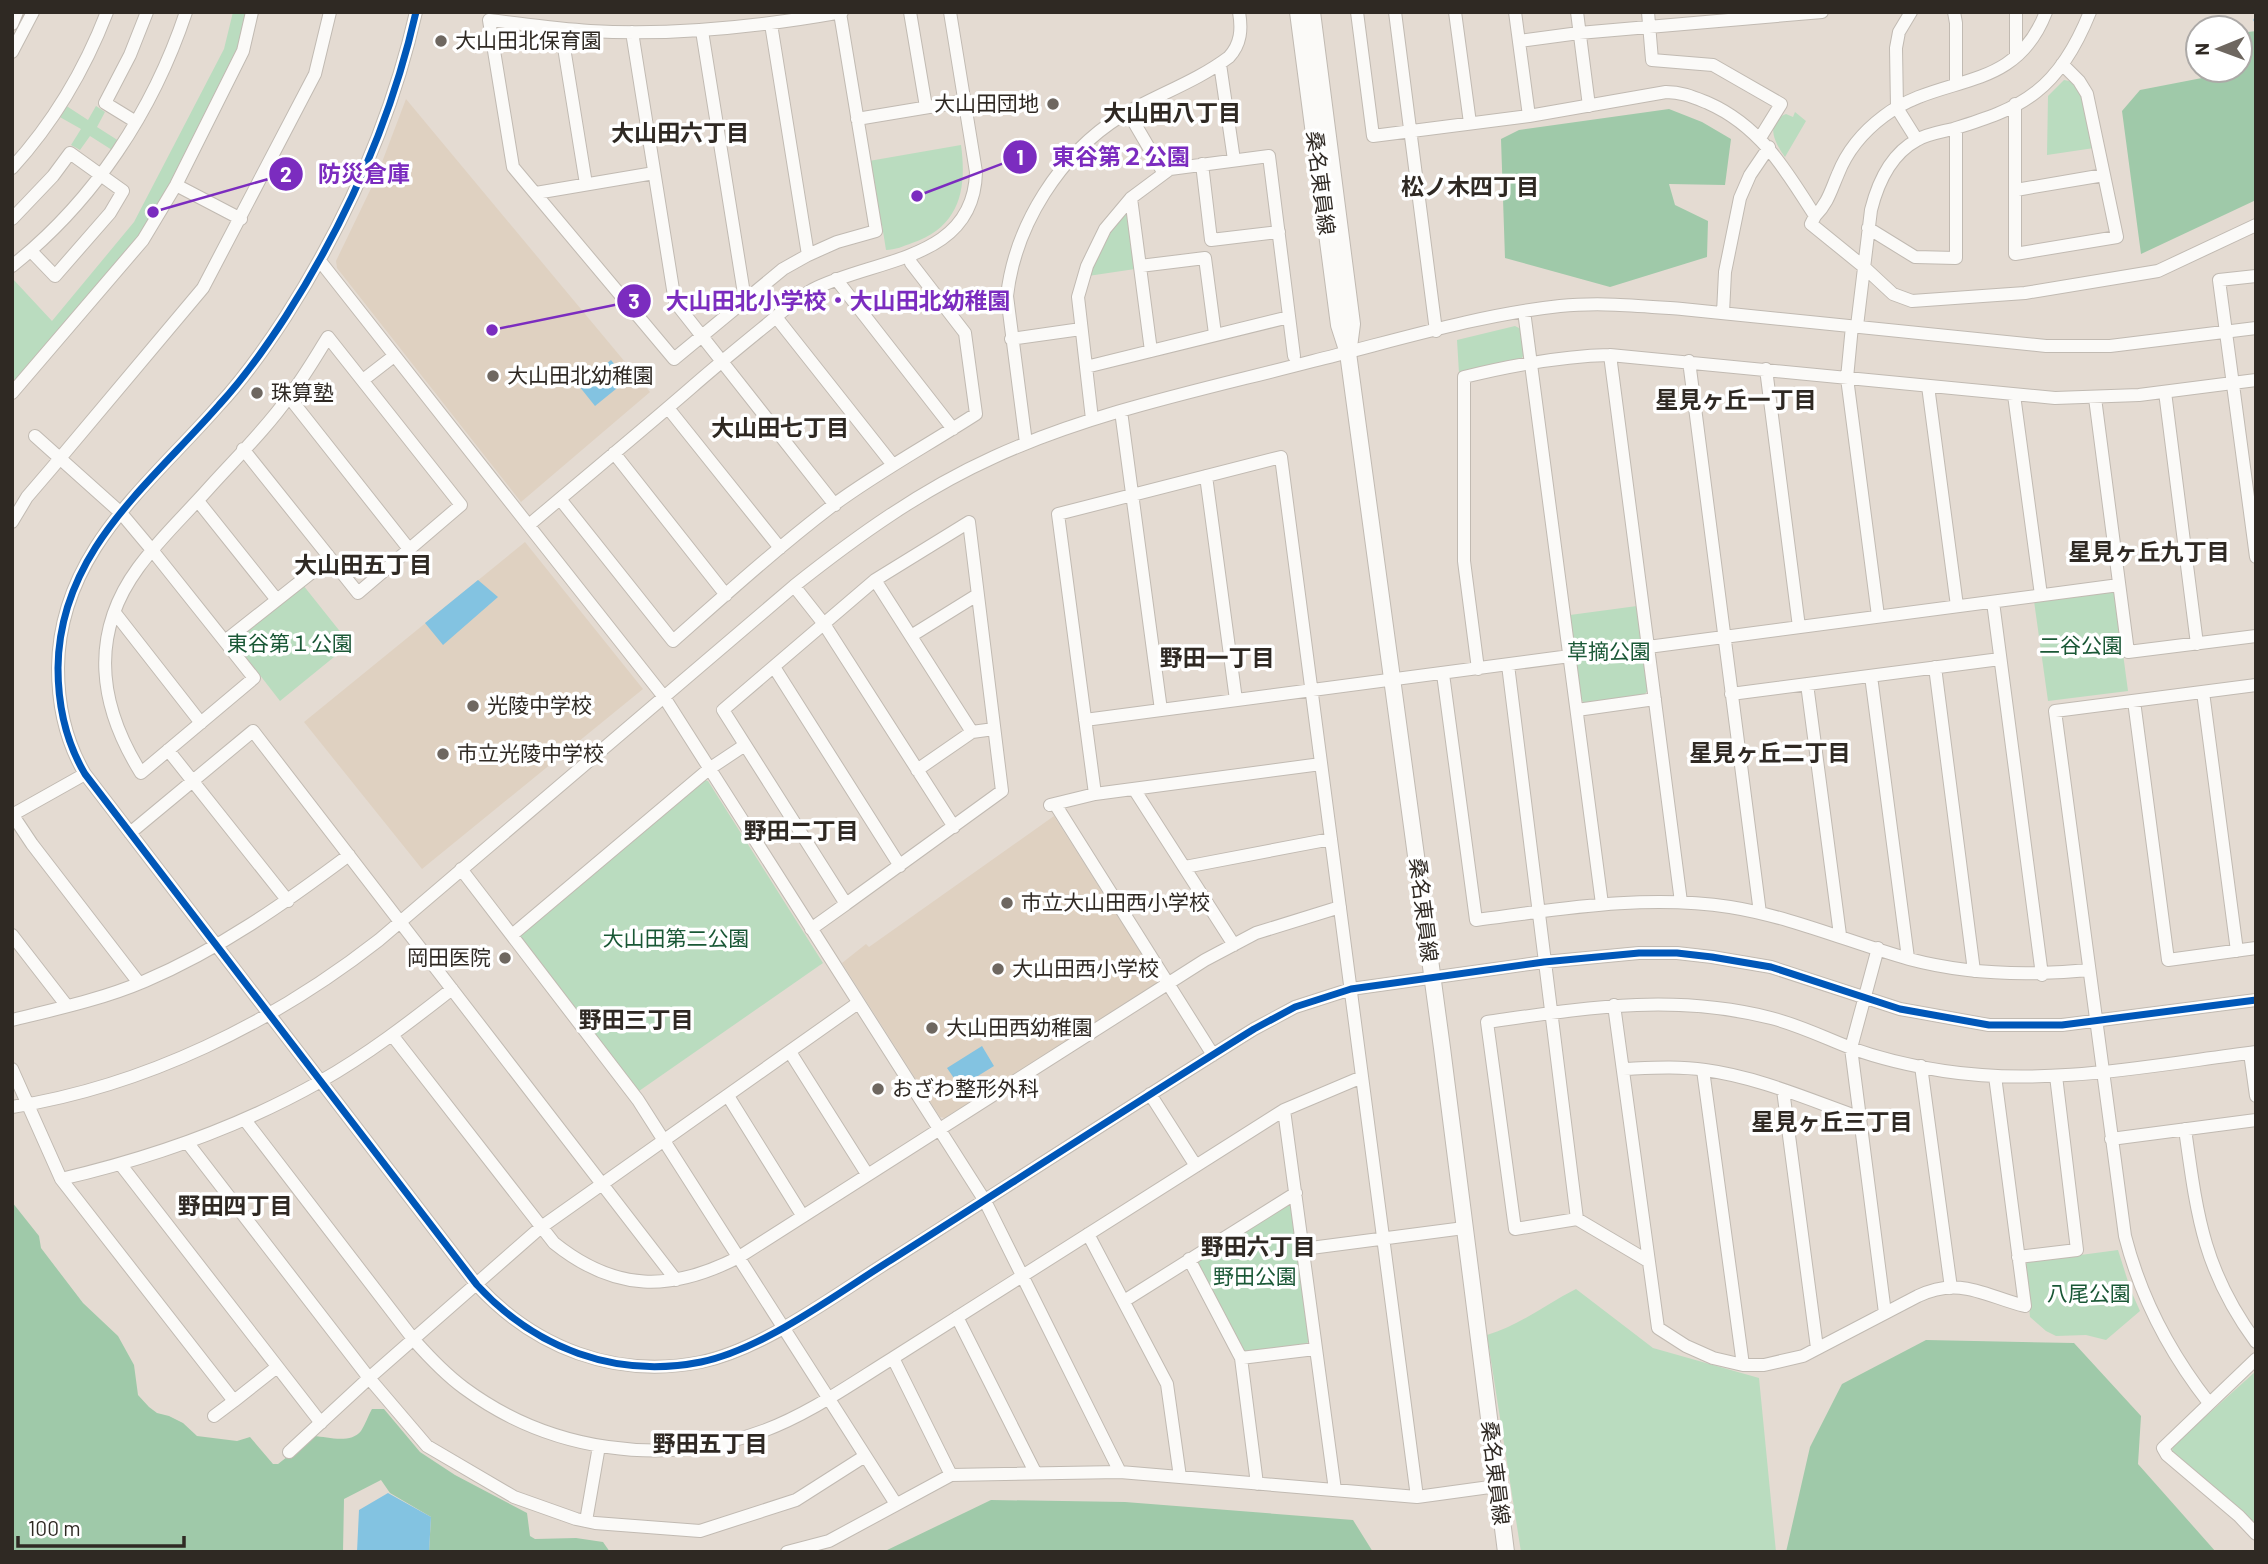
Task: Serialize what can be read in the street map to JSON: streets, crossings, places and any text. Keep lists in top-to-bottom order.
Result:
{
  "streets": {
    "main road": ["桑名東員線"]
  },
  "districts": [
    "大山田八丁目",
    "大山田六丁目",
    "松ノ木四丁目",
    "星見ヶ丘一丁目",
    "大山田七丁目",
    "星見ヶ丘九丁目",
    "大山田五丁目",
    "野田一丁目",
    "星見ヶ丘二丁目",
    "野田二丁目",
    "野田三丁目",
    "星見ヶ丘三丁目",
    "野田四丁目",
    "野田六丁目",
    "野田五丁目"
  ],
  "parks": [
    "東谷第１公園",
    "二谷公園",
    "草摘公園",
    "大山田第二公園",
    "野田公園",
    "八尾公園"
  ],
  "places": [
    "大山田北保育園",
    "大山田団地",
    "東谷第２公園",
    "防災倉庫",
    "大山田北小学校・大山田北幼稚園",
    "大山田北幼稚園",
    "珠算塾",
    "光陵中学校",
    "市立光陵中学校",
    "市立大山田西小学校",
    "岡田医院",
    "大山田西小学校",
    "大山田西幼稚園",
    "おざわ整形外科"
  ],
  "scale_bar": "100 m",
  "north": "left"
}
